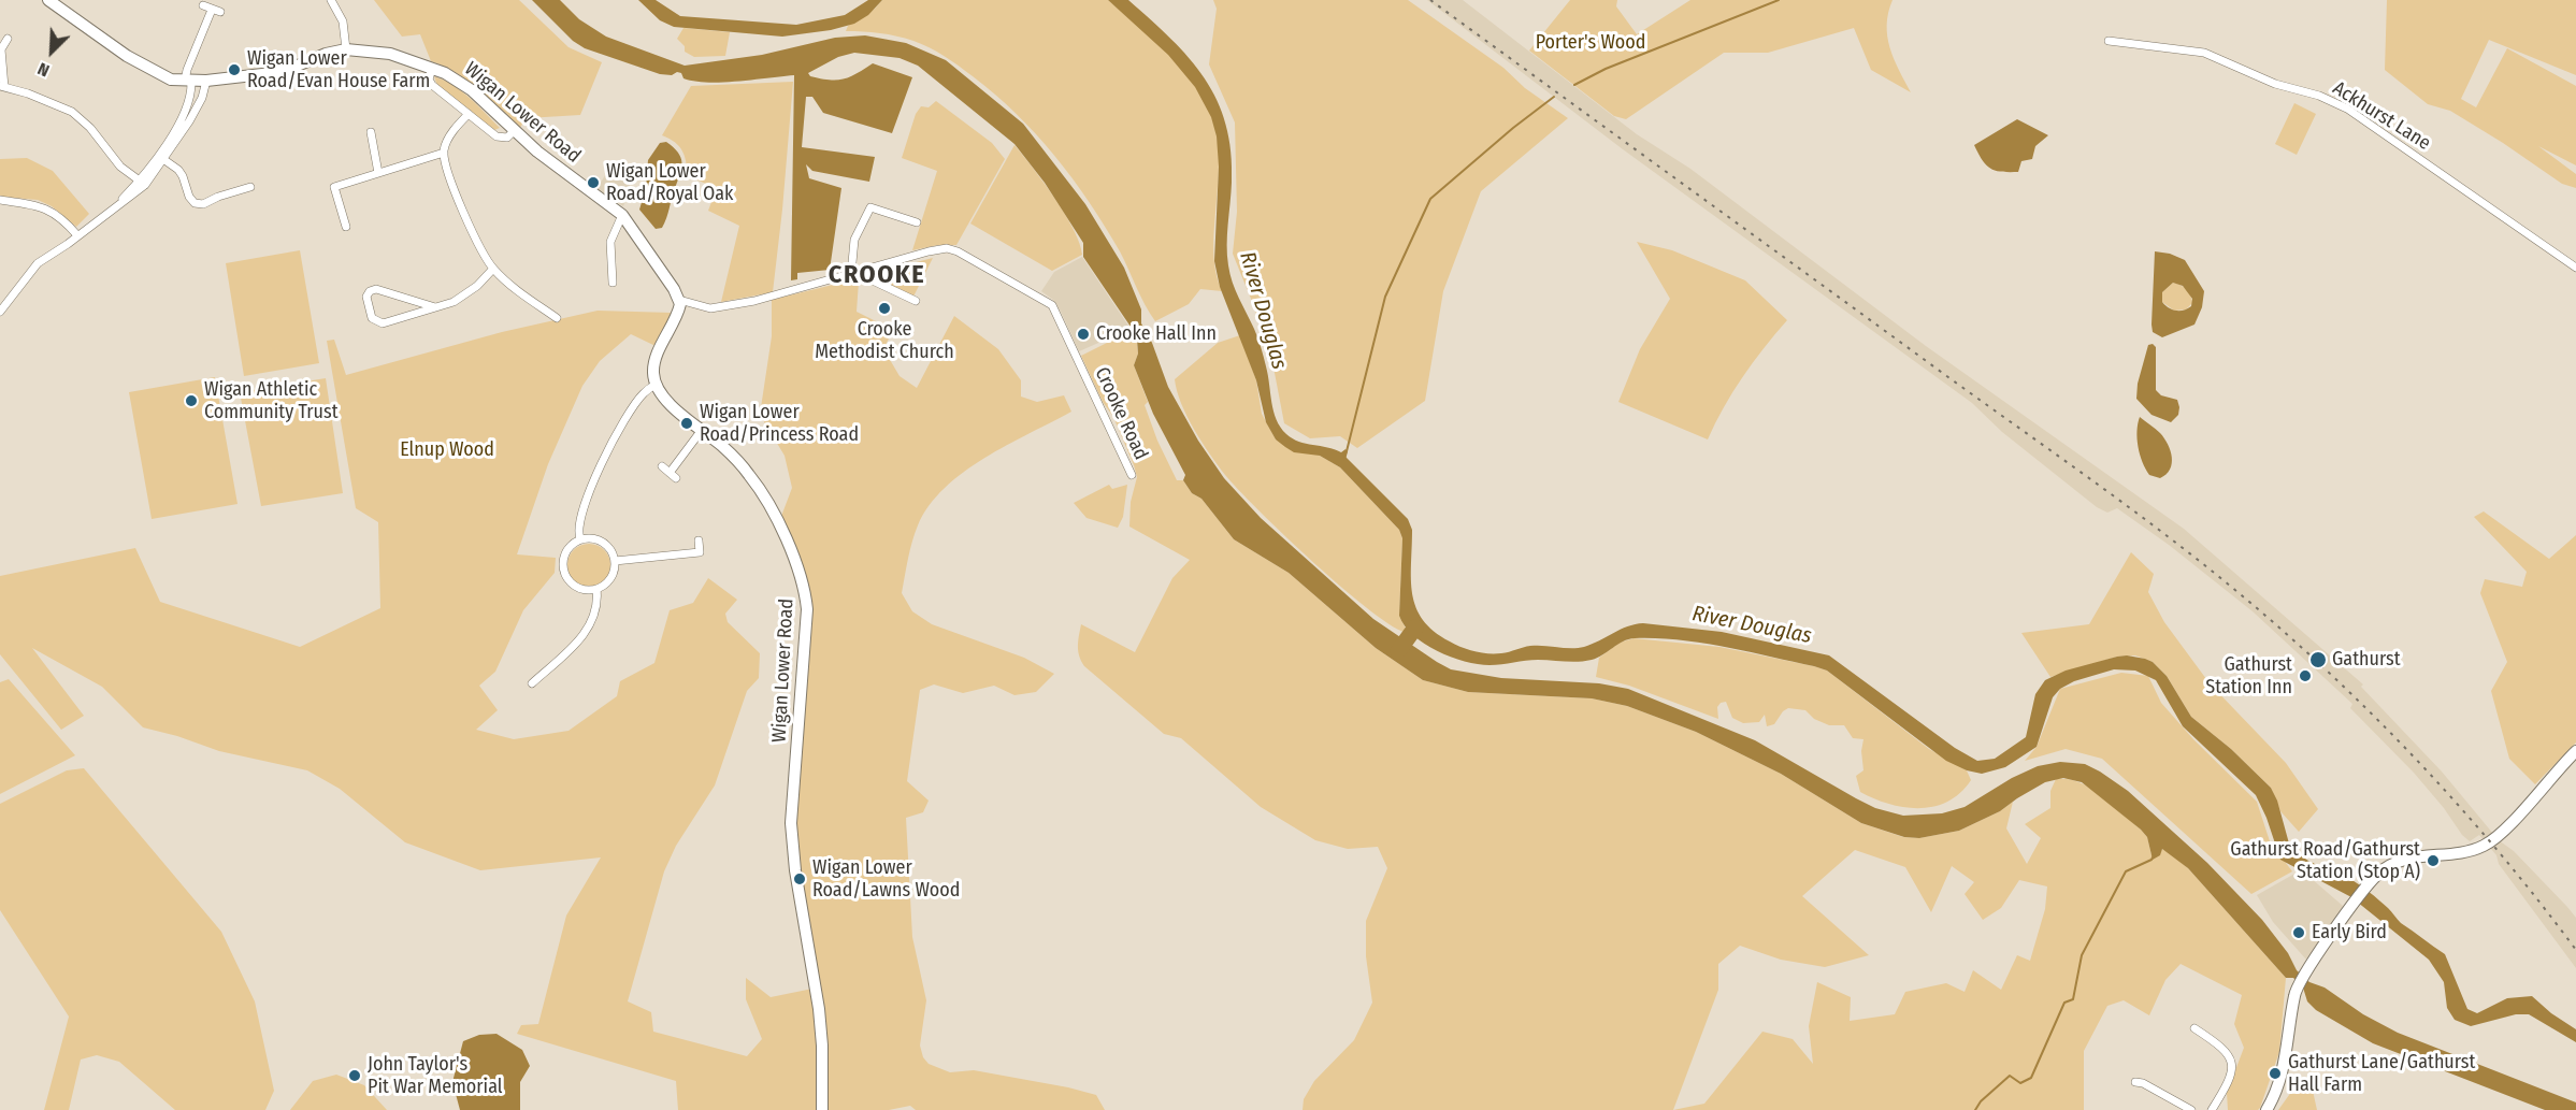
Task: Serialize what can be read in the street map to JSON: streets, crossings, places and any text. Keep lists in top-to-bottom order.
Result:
{
  "streets": {
    "main road": ["Wigan Lower Road"],
    "street": ["Ackhurst Lane", "Crooke Road"]
  },
  "crossings": [
    ["Wigan Lower Road", "Crooke Road"]
  ],
  "districts": ["CROOKE"],
  "water": ["River Douglas"],
  "parks": ["Porter's Wood", "Elnup Wood"],
  "places": [
    "Wigan Lower Road/Evan House Farm",
    "Wigan Lower Road/Royal Oak",
    "Crooke Methodist Church",
    "Crooke Hall Inn",
    "Wigan Athletic Community Trust",
    "Wigan Lower Road/Princess Road",
    "Gathurst",
    "Gathurst Station Inn",
    "Gathurst Road/Gathurst Station (Stop A)",
    "Wigan Lower Road/Lawns Wood",
    "Early Bird",
    "Gathurst Lane/Gathurst Hall Farm",
    "John Taylor's Pit War Memorial"
  ],
  "north": "bottom left"
}
